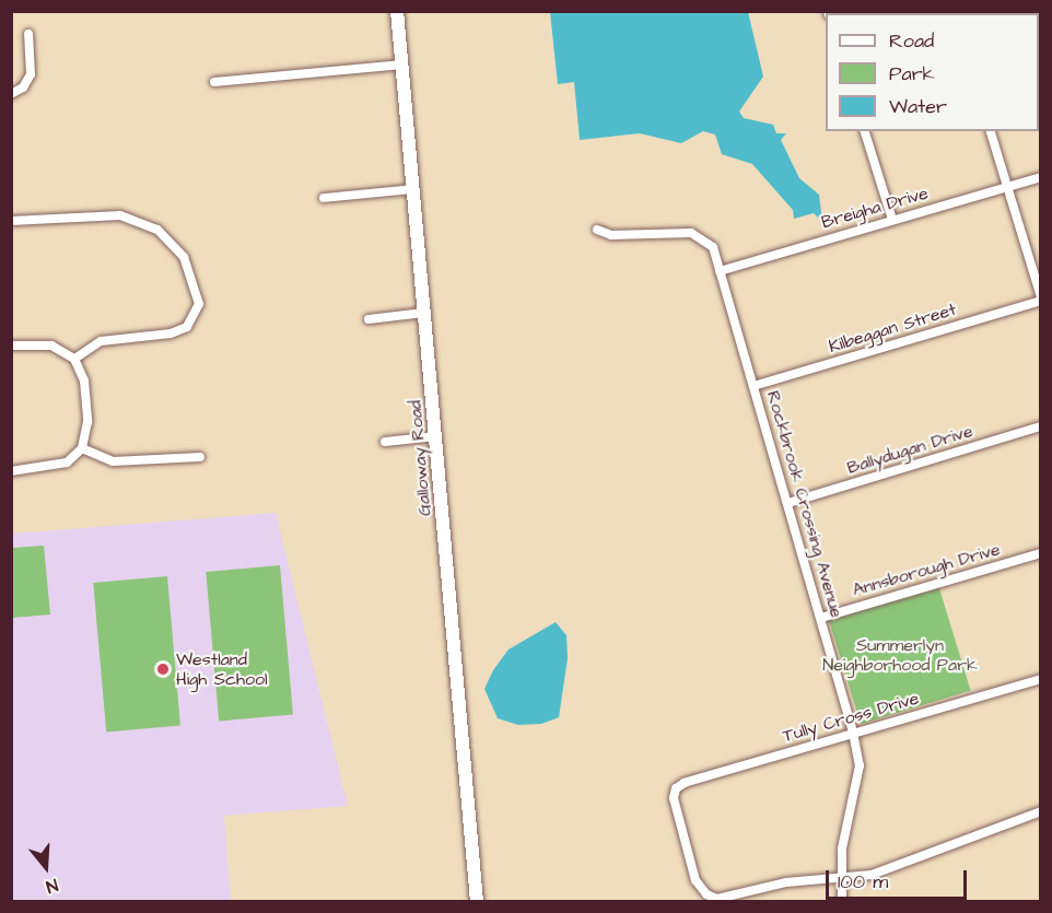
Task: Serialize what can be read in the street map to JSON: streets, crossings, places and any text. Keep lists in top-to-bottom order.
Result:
{
  "streets": {
    "street": [
      "Breigha Drive",
      "Kilbeggan Street",
      "Ballydugan Drive",
      "Galloway Road",
      "Rockbrook Crossing Avenue",
      "Annsborough Drive",
      "Tully Cross Drive"
    ]
  },
  "crossings": [
    ["Breigha Drive", "Rockbrook Crossing Avenue"],
    ["Kilbeggan Street", "Rockbrook Crossing Avenue"],
    ["Ballydugan Drive", "Rockbrook Crossing Avenue"],
    ["Rockbrook Crossing Avenue", "Annsborough Drive"],
    ["Rockbrook Crossing Avenue", "Tully Cross Drive"]
  ],
  "parks": ["Summerlyn Neighborhood Park"],
  "places": ["Westland High School"],
  "legend": ["Road", "Park", "Water"],
  "scale_bar": "100 m",
  "north": "bottom"
}
